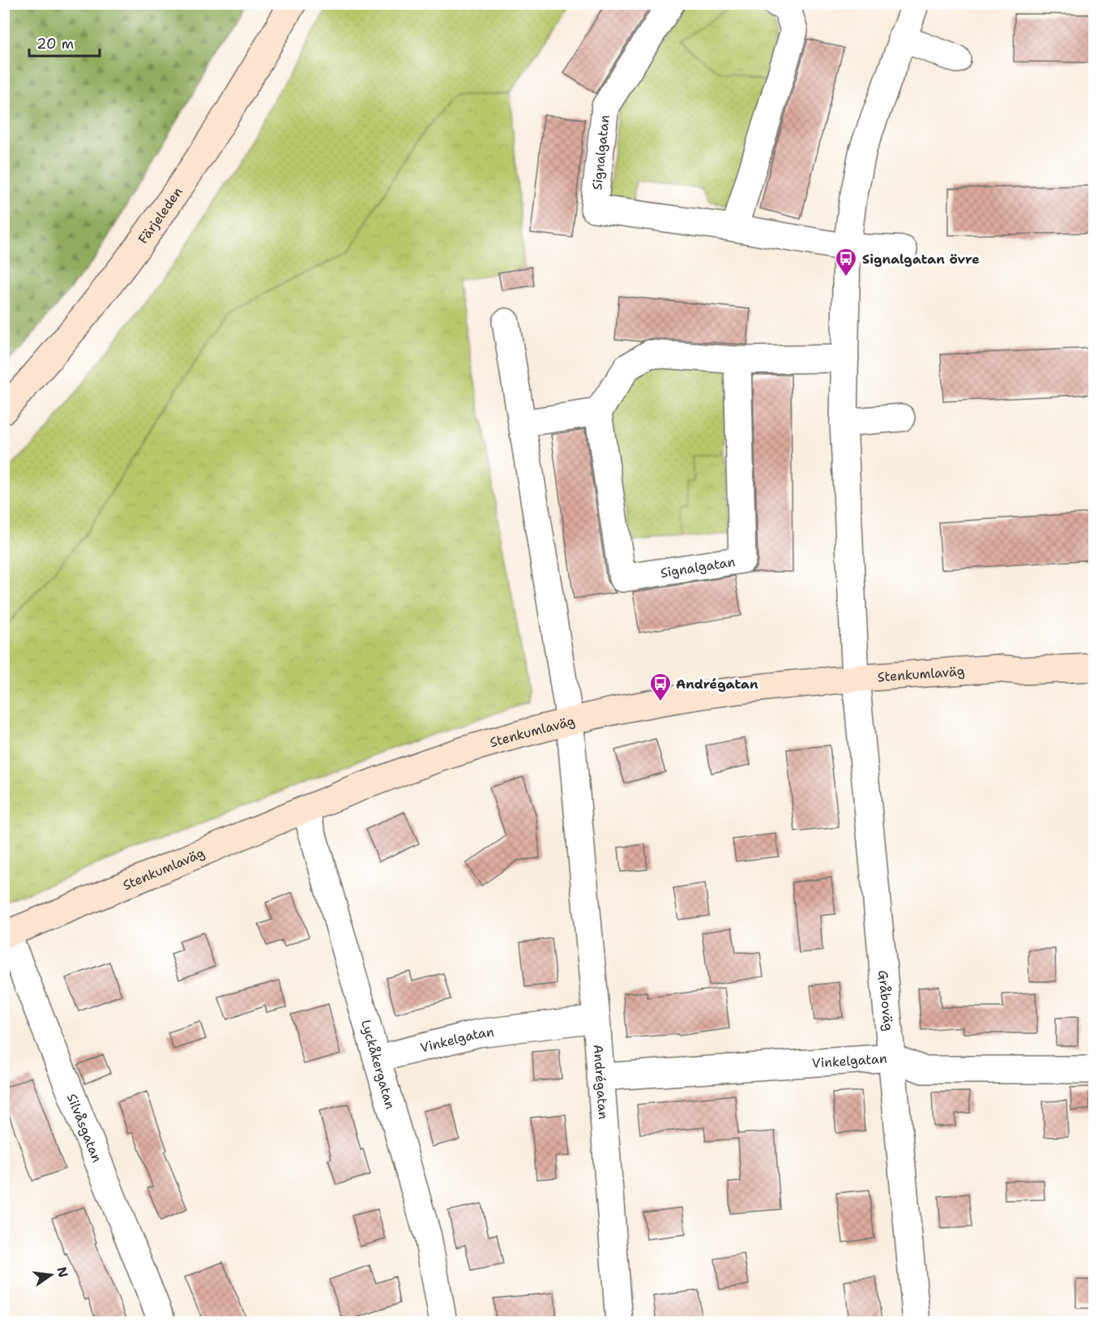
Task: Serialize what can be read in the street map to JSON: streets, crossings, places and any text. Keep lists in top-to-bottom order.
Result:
{
  "streets": {
    "street": [
      "Signalgatan",
      "Färjeleden",
      "Stenkumlaväg",
      "Gråboväg",
      "Vinkelgatan",
      "Lyckåkergatan",
      "Andrégatan",
      "Silvåsgatan"
    ]
  },
  "crossings": [
    ["Stenkumlaväg", "Gråboväg"],
    ["Stenkumlaväg", "Lyckåkergatan"],
    ["Stenkumlaväg", "Andrégatan"],
    ["Stenkumlaväg", "Silvåsgatan"],
    ["Gråboväg", "Vinkelgatan"],
    ["Vinkelgatan", "Lyckåkergatan"],
    ["Vinkelgatan", "Andrégatan"]
  ],
  "places": {
    "bus stop": ["Signalgatan övre", "Andrégatan"]
  },
  "scale_bar": "20 m",
  "north": "right"
}
